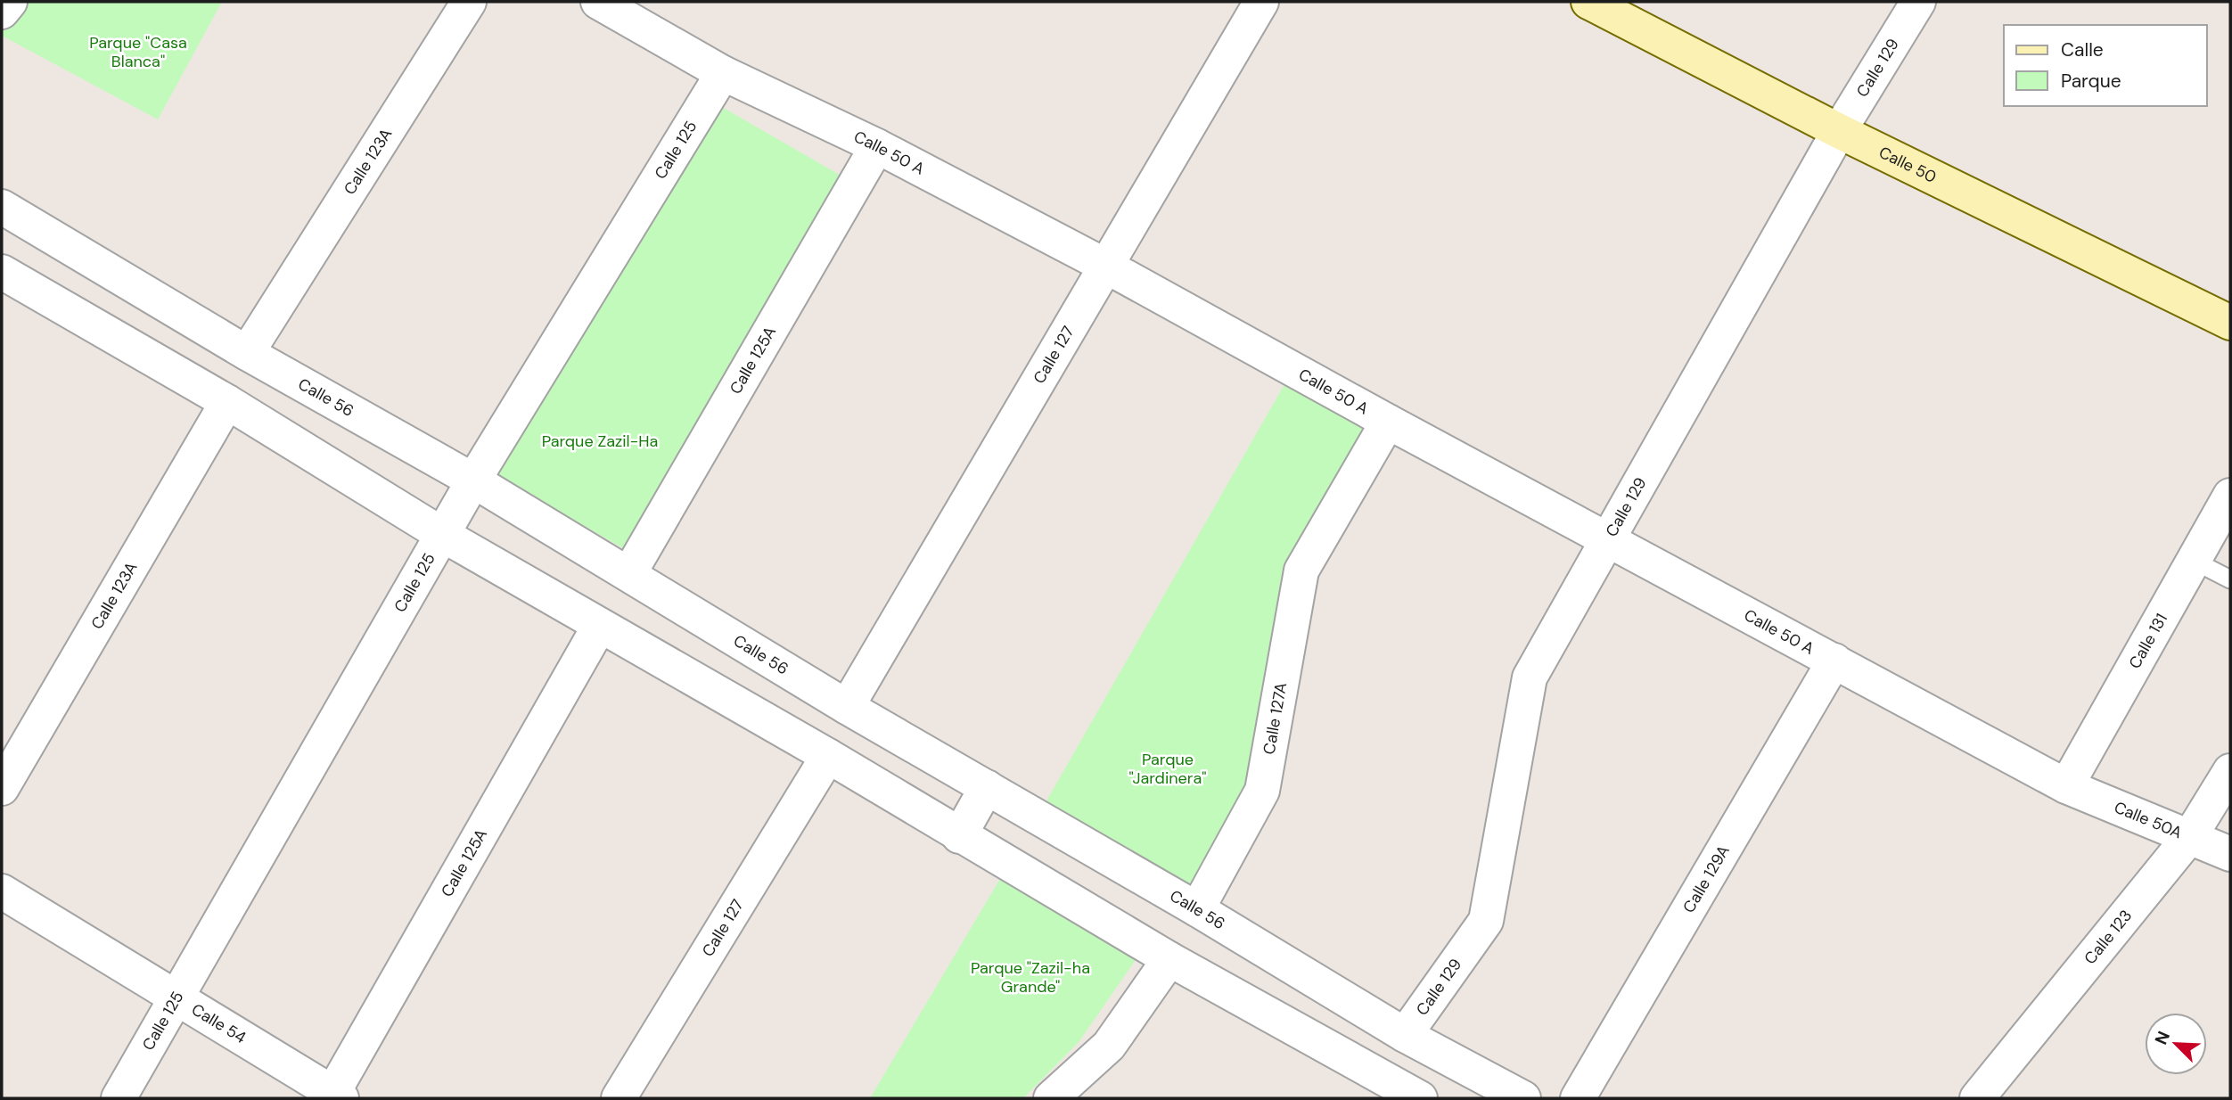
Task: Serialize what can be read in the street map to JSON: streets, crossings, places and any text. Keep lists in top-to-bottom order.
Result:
{
  "streets": {
    "main road": ["Calle 50"],
    "street": [
      "Calle 129",
      "Calle 125",
      "Calle 50 A",
      "Calle 123A",
      "Calle 127",
      "Calle 125A",
      "Calle 56",
      "Calle 131",
      "Calle 127A",
      "Calle 50A",
      "Calle 129A",
      "Calle 123",
      "Calle 54"
    ]
  },
  "crossings": [
    ["Calle 129", "Calle 50 A"],
    ["Calle 129", "Calle 50"],
    ["Calle 129", "Calle 56"],
    ["Calle 125", "Calle 50 A"],
    ["Calle 125", "Calle 56"],
    ["Calle 125", "Calle 54"],
    ["Calle 50 A", "Calle 127"],
    ["Calle 50 A", "Calle 125A"],
    ["Calle 50 A", "Calle 131"],
    ["Calle 50 A", "Calle 127A"],
    ["Calle 50 A", "Calle 50A"],
    ["Calle 50 A", "Calle 129A"],
    ["Calle 123A", "Calle 56"],
    ["Calle 127", "Calle 56"],
    ["Calle 125A", "Calle 56"],
    ["Calle 125A", "Calle 54"],
    ["Calle 56", "Calle 127A"],
    ["Calle 131", "Calle 50A"],
    ["Calle 50A", "Calle 123"]
  ],
  "parks": [
    "Parque \"Casa Blanca\"",
    "Parque Zazil-Ha",
    "Parque \"Jardinera\"",
    "Parque \"Zazil-ha Grande\""
  ],
  "legend": ["Calle", "Parque"],
  "north": "top left"
}
